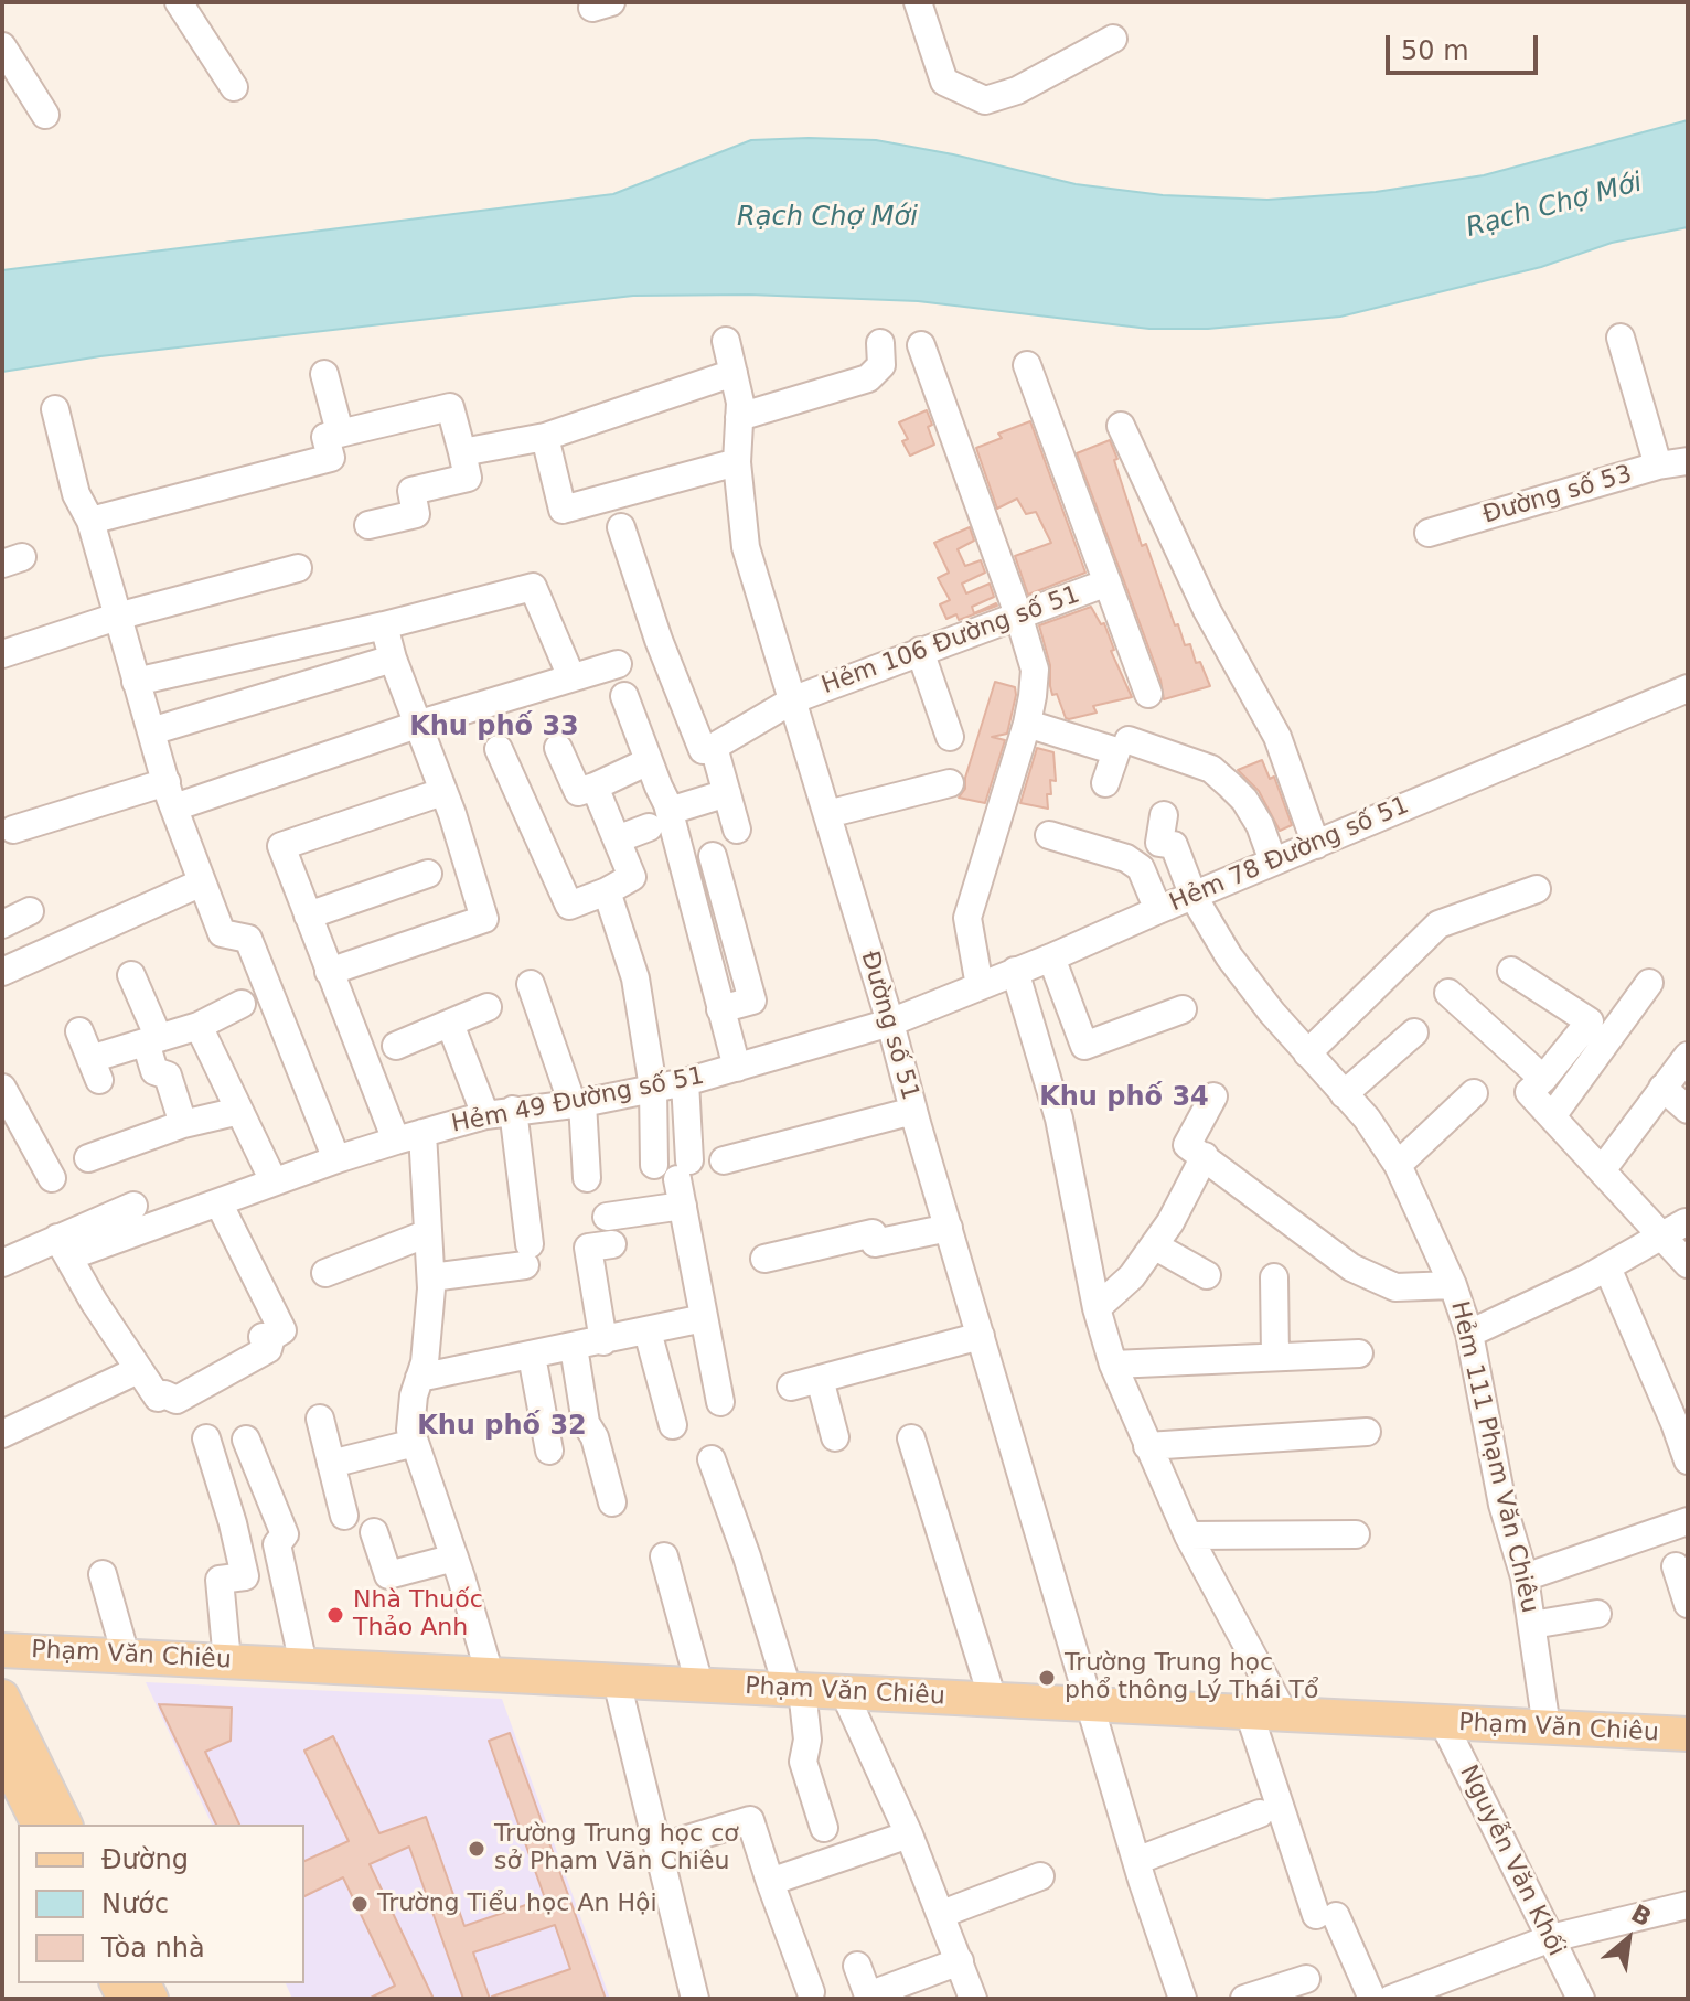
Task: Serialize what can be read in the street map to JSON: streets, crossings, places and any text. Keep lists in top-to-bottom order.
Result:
{
  "streets": {
    "main road": ["Phạm Văn Chiêu"],
    "street": [
      "Đường số 53",
      "Hẻm 106 Đường số 51",
      "Hẻm 78 Đường số 51",
      "Đường số 51",
      "Hẻm 49 Đường số 51",
      "Hẻm 111 Phạm Văn Chiêu",
      "Nguyễn Văn Khối"
    ]
  },
  "crossings": [
    ["Hẻm 106 Đường số 51", "Đường số 51"],
    ["Hẻm 78 Đường số 51", "Đường số 51"],
    ["Hẻm 78 Đường số 51", "Hẻm 49 Đường số 51"],
    ["Hẻm 78 Đường số 51", "Hẻm 111 Phạm Văn Chiêu"],
    ["Đường số 51", "Hẻm 49 Đường số 51"],
    ["Đường số 51", "Phạm Văn Chiêu"],
    ["Hẻm 111 Phạm Văn Chiêu", "Phạm Văn Chiêu"],
    ["Phạm Văn Chiêu", "Nguyễn Văn Khối"]
  ],
  "districts": ["Khu phố 33", "Khu phố 34", "Khu phố 32"],
  "water": ["Rạch Chợ Mới"],
  "places": [
    "Nhà Thuốc Thảo Anh",
    "Trường Trung học phổ thông Lý Thái Tổ",
    "Trường Trung học cơ sở Phạm Văn Chiêu",
    "Trường Tiểu học An Hội"
  ],
  "legend": ["Đường", "Nước", "Tòa nhà"],
  "scale_bar": "50 m",
  "north": "top right"
}
